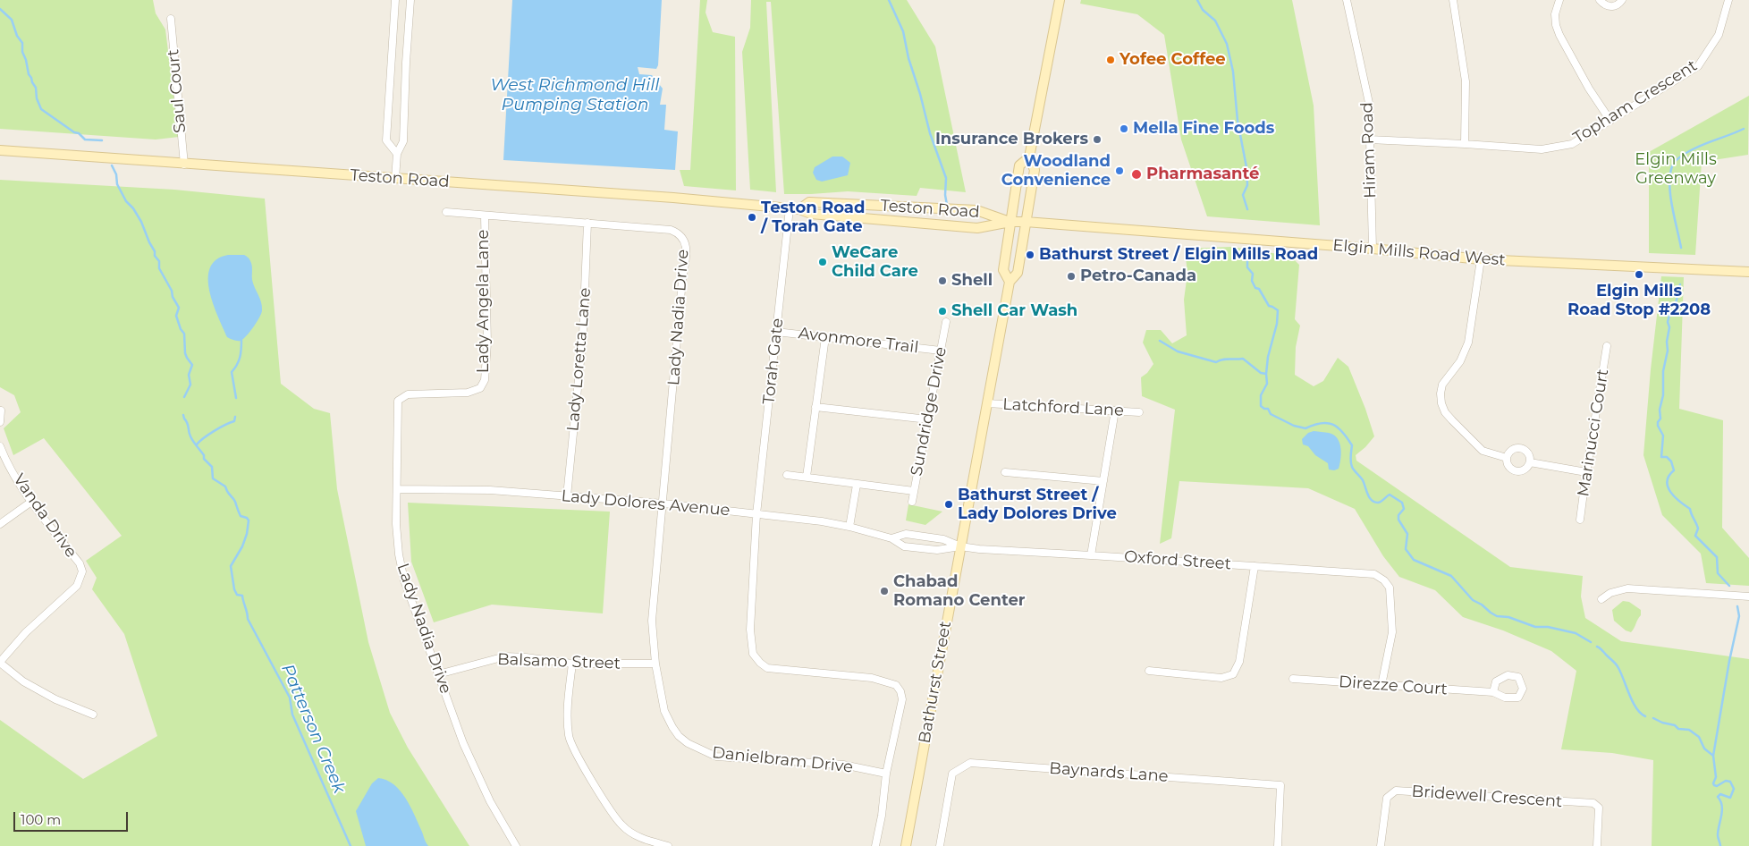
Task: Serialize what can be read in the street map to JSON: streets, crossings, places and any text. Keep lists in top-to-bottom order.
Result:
{
  "streets": {
    "main road": ["Teston Road", "Elgin Mills Road West", "Bathurst Street"],
    "street": [
      "Saul Court",
      "Topham Crescent",
      "Hiram Road",
      "Lady Angela Lane",
      "Lady Nadia Drive",
      "Avonmore Trail",
      "Lady Loretta Lane",
      "Torah Gate",
      "Latchford Lane",
      "Sundridge Drive",
      "Marinucci Court",
      "Lady Dolores Avenue",
      "Vanda Drive",
      "Oxford Street",
      "Balsamo Street",
      "Direzze Court",
      "Danielbram Drive",
      "Baynards Lane",
      "Bridewell Crescent"
    ]
  },
  "crossings": [
    ["Saul Court", "Teston Road"],
    ["Topham Crescent", "Hiram Road"],
    ["Hiram Road", "Elgin Mills Road West"],
    ["Teston Road", "Elgin Mills Road West"],
    ["Teston Road", "Torah Gate"],
    ["Teston Road", "Bathurst Street"],
    ["Elgin Mills Road West", "Bathurst Street"],
    ["Lady Angela Lane", "Lady Nadia Drive"],
    ["Lady Nadia Drive", "Lady Loretta Lane"],
    ["Lady Nadia Drive", "Lady Dolores Avenue"],
    ["Lady Nadia Drive", "Balsamo Street"],
    ["Lady Nadia Drive", "Danielbram Drive"],
    ["Avonmore Trail", "Torah Gate"],
    ["Avonmore Trail", "Sundridge Drive"],
    ["Lady Loretta Lane", "Lady Dolores Avenue"],
    ["Torah Gate", "Lady Dolores Avenue"],
    ["Torah Gate", "Danielbram Drive"],
    ["Latchford Lane", "Bathurst Street"],
    ["Lady Dolores Avenue", "Oxford Street"],
    ["Lady Dolores Avenue", "Bathurst Street"],
    ["Lady Dolores Avenue", "Danielbram Drive"],
    ["Oxford Street", "Bathurst Street"],
    ["Oxford Street", "Direzze Court"],
    ["Balsamo Street", "Danielbram Drive"]
  ],
  "water": ["West Richmond Hill Pumping Station", "Patterson Creek"],
  "parks": ["Elgin Mills Greenway"],
  "places": [
    "Yofee Coffee",
    "Mella Fine Foods",
    "Insurance Brokers",
    "Woodland Convenience",
    "Pharmasanté",
    "Teston Road / Torah Gate",
    "Bathurst Street / Elgin Mills Road",
    "WeCare Child Care",
    "Elgin Mills Road Stop #2208",
    "Petro-Canada",
    "Shell",
    "Shell Car Wash",
    "Bathurst Street / Lady Dolores Drive",
    "Chabad Romano Center"
  ],
  "scale_bar": "100 m"
}
